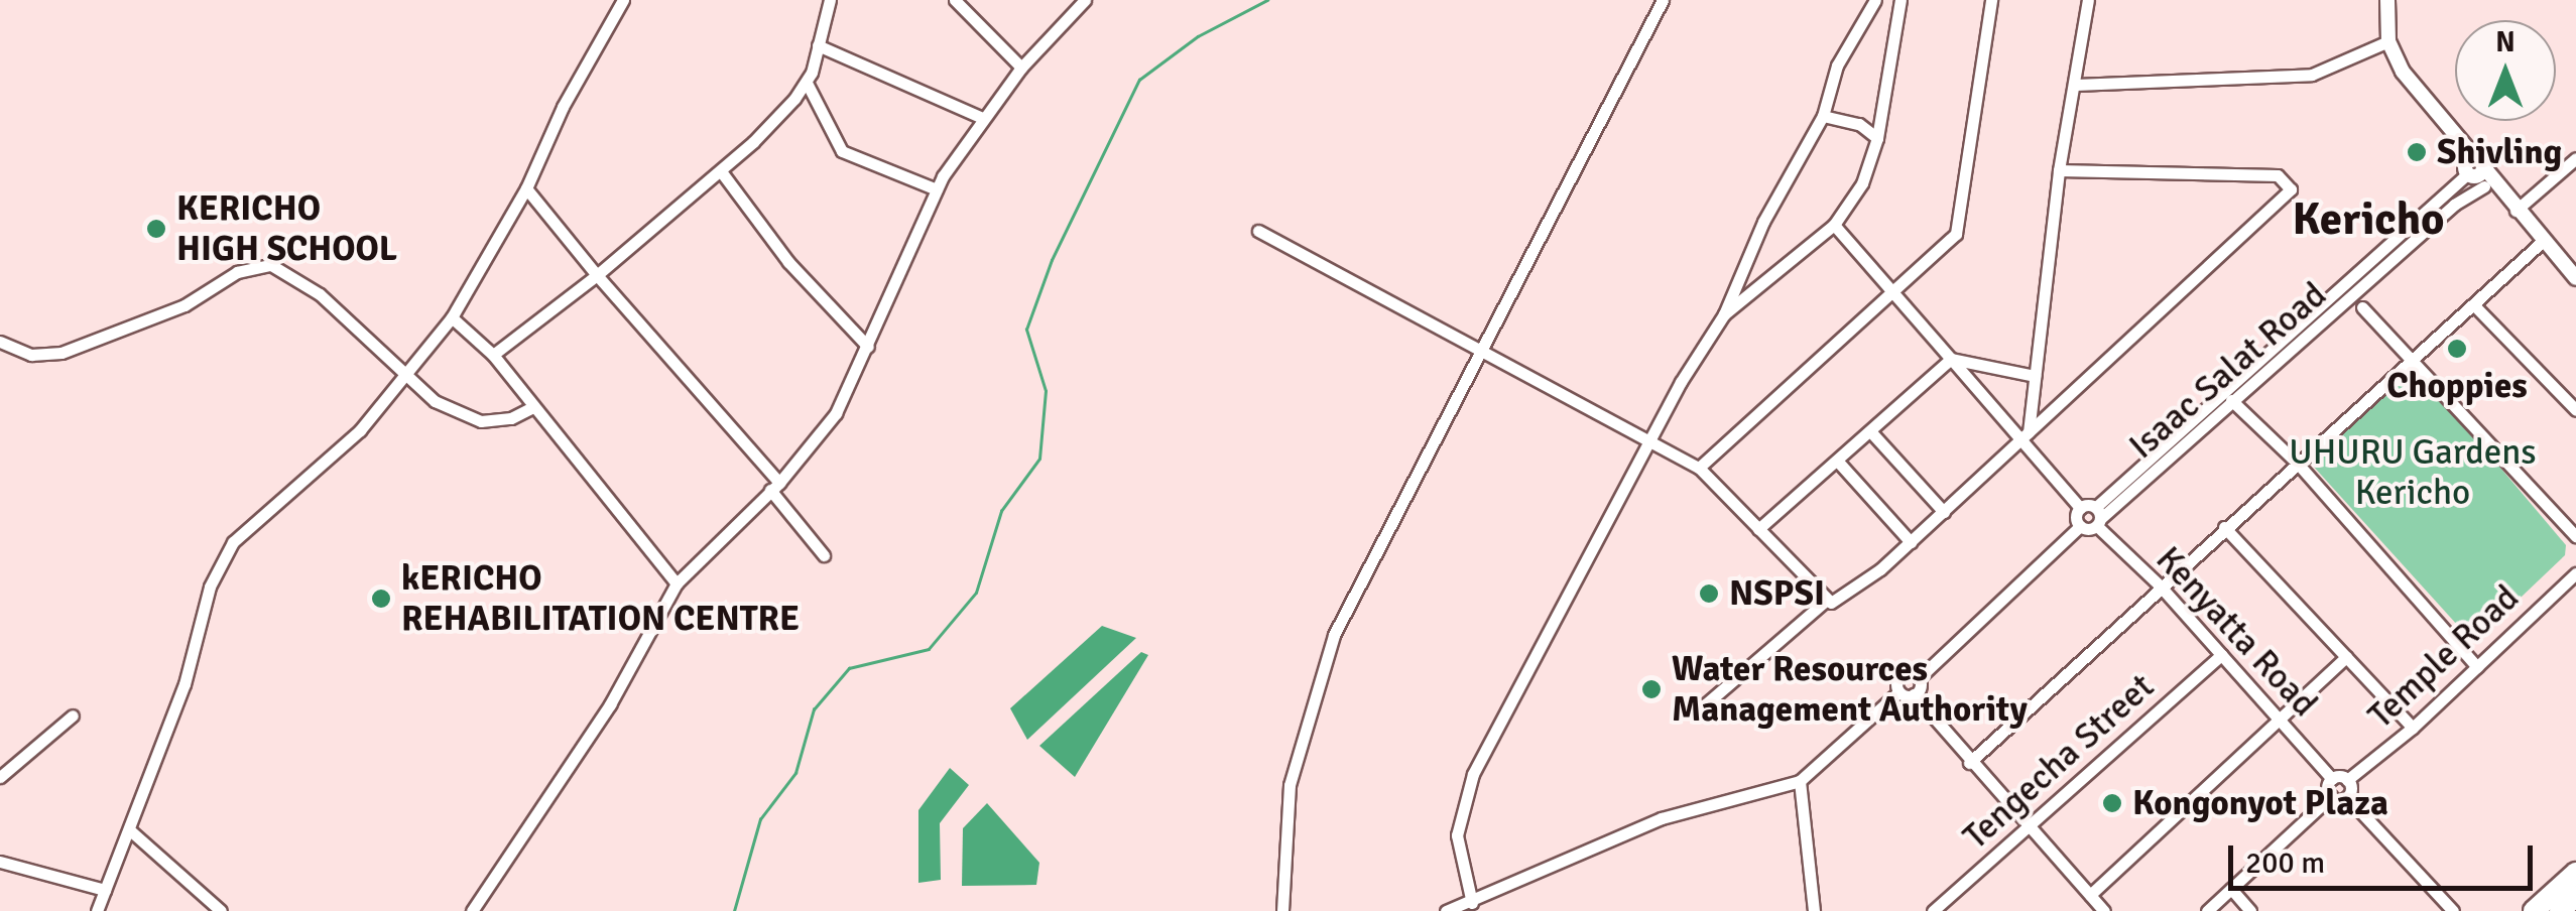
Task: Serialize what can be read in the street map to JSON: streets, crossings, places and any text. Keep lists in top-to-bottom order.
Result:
{
  "streets": {
    "street": [
      "Isaac Salat Road",
      "Kenyatta Road",
      "Temple Road",
      "Tengecha Street"
    ]
  },
  "crossings": [
    ["Isaac Salat Road", "Kenyatta Road"],
    ["Kenyatta Road", "Tengecha Street"]
  ],
  "districts": ["Kericho"],
  "parks": ["UHURU Gardens Kericho"],
  "places": [
    "Shivling",
    "KERICHO HIGH SCHOOL",
    "Choppies",
    "NSPSI",
    "kERICHO REHABILITATION CENTRE",
    "Water Resources Management Authority",
    "Kongonyot Plaza"
  ],
  "scale_bar": "200 m",
  "north": "top"
}
